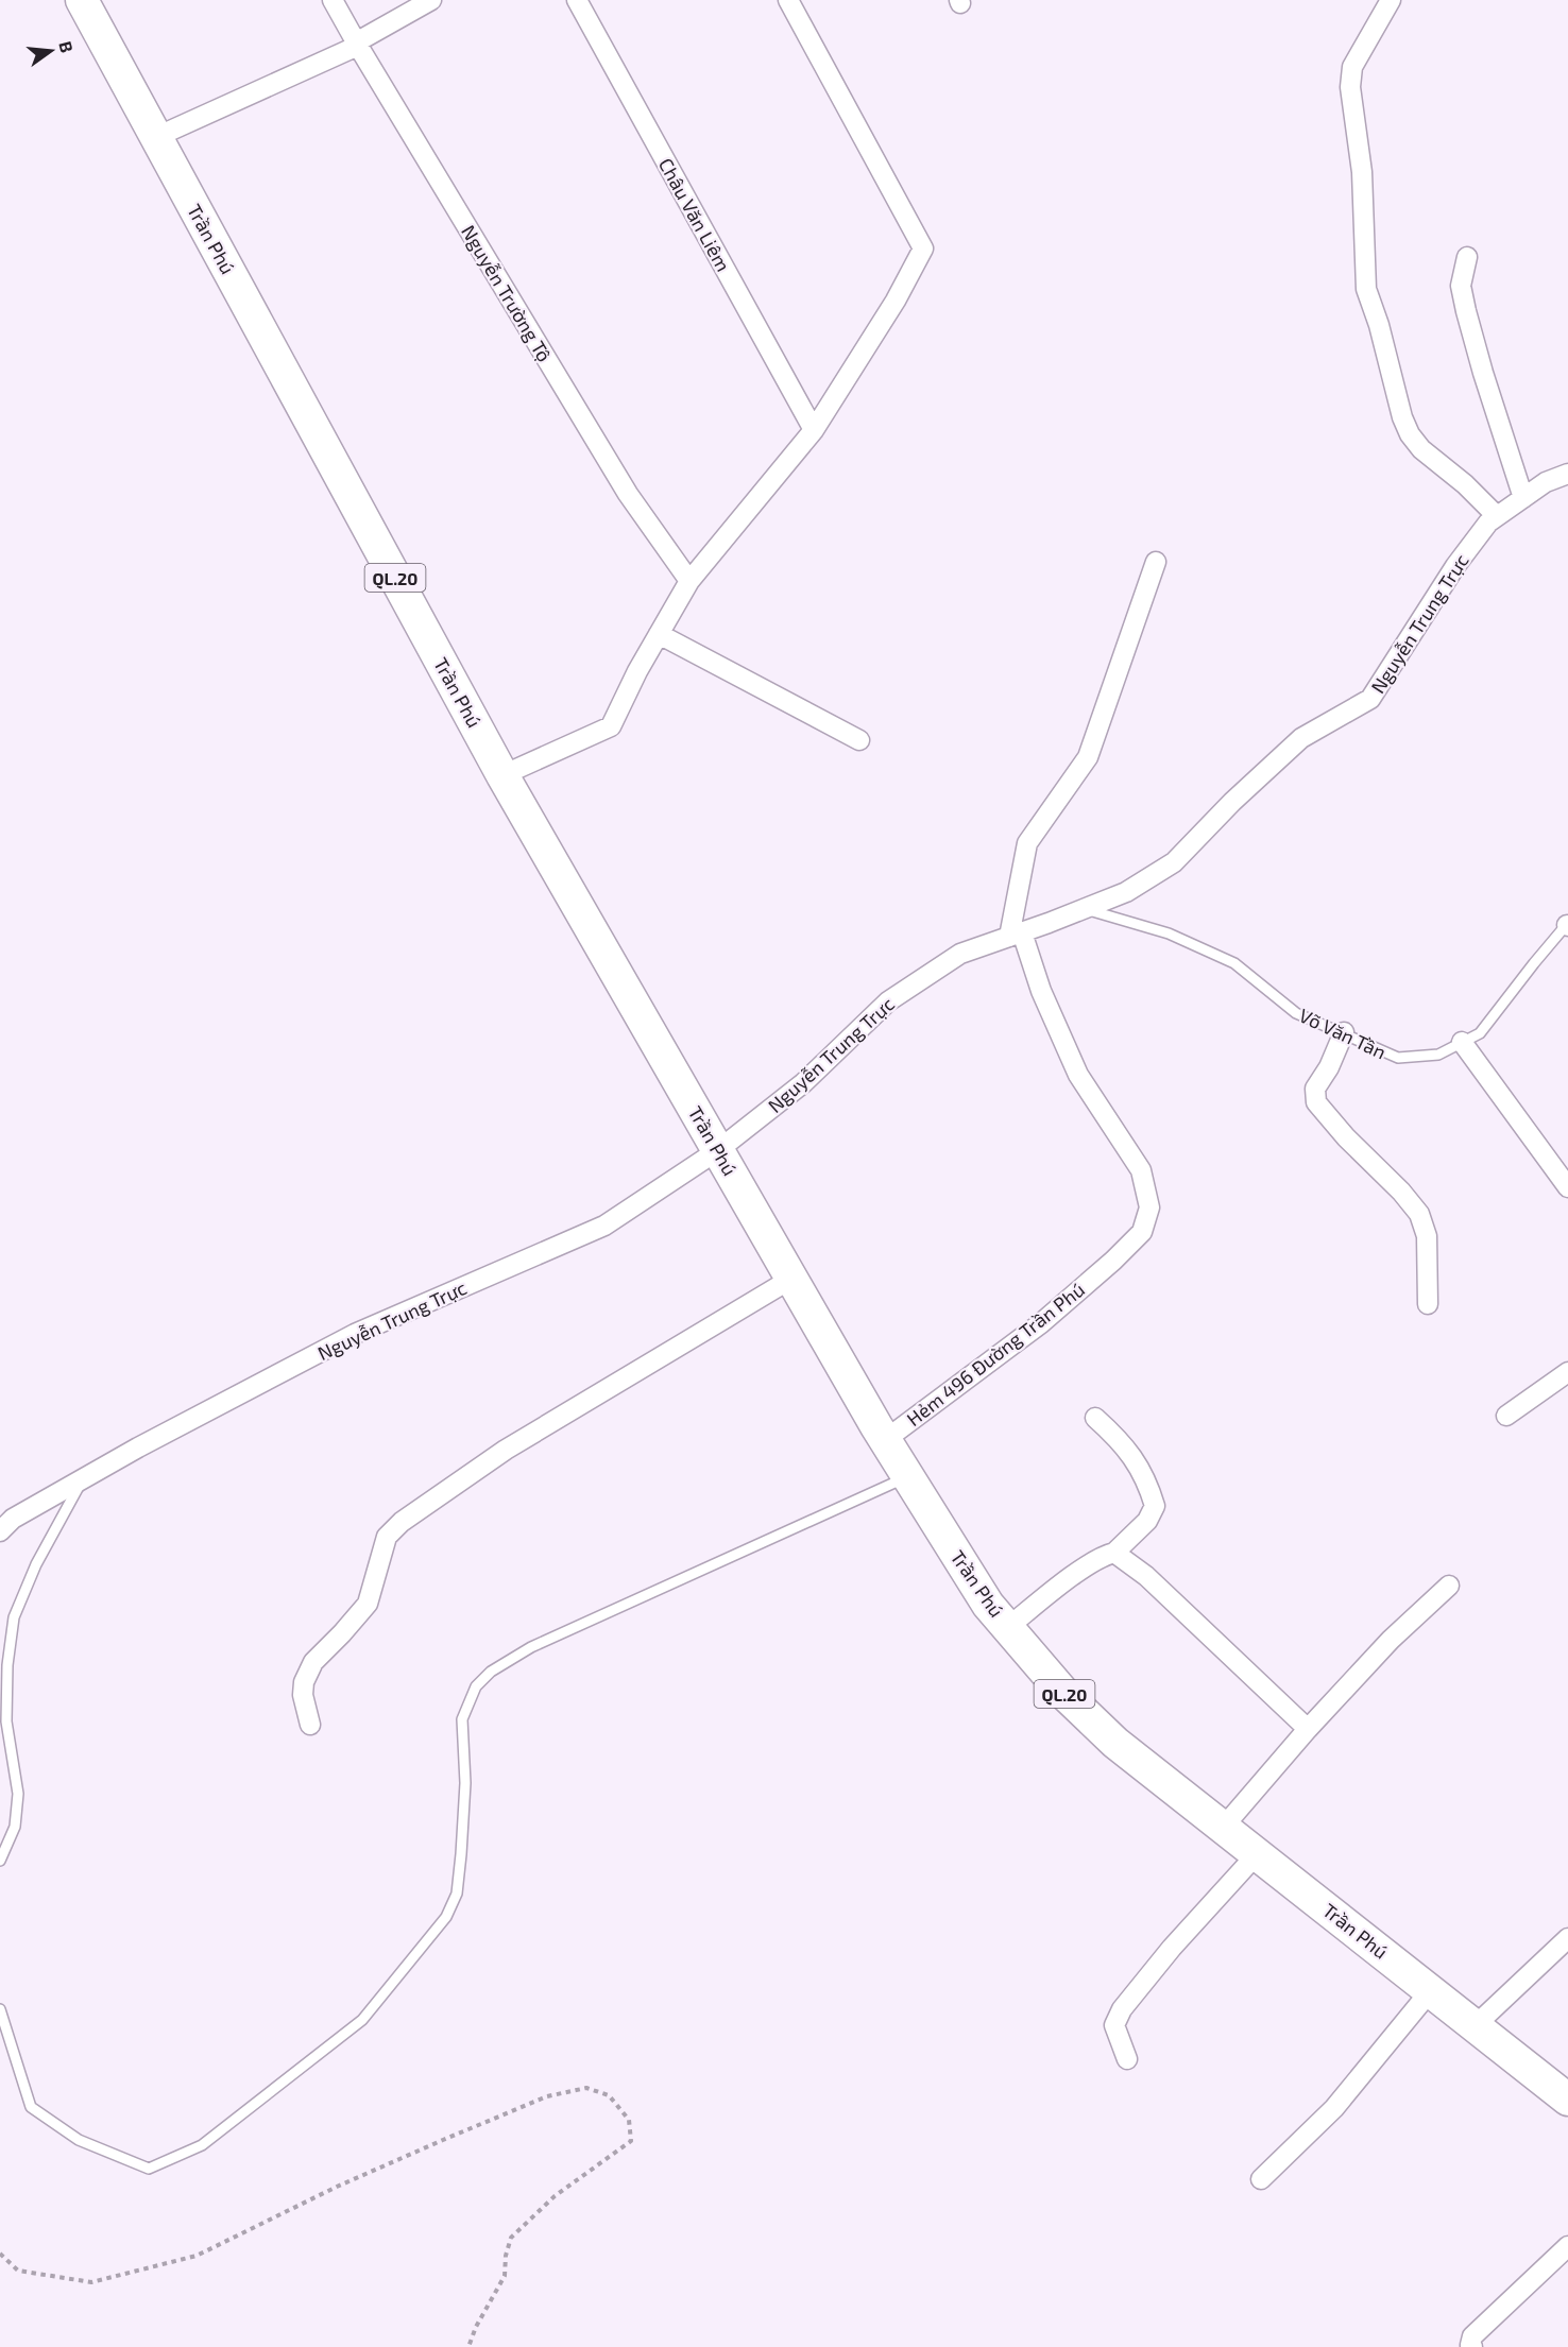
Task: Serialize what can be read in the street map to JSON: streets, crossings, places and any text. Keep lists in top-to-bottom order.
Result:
{
  "streets": {
    "highway": ["Trần Phú", "QL.20"],
    "street": [
      "Châu Văn Liêm",
      "Nguyễn Trường Tộ",
      "Nguyễn Trung Trực",
      "Hẻm 496 Đường Trần Phú"
    ],
    "lane": ["Võ Văn Tần"]
  },
  "crossings": [
    ["Trần Phú", "Nguyễn Trung Trực"],
    ["Trần Phú", "Hẻm 496 Đường Trần Phú"],
    ["Nguyễn Trung Trực", "Võ Văn Tần"],
    ["Nguyễn Trung Trực", "Hẻm 496 Đường Trần Phú"]
  ],
  "north": "right"
}
